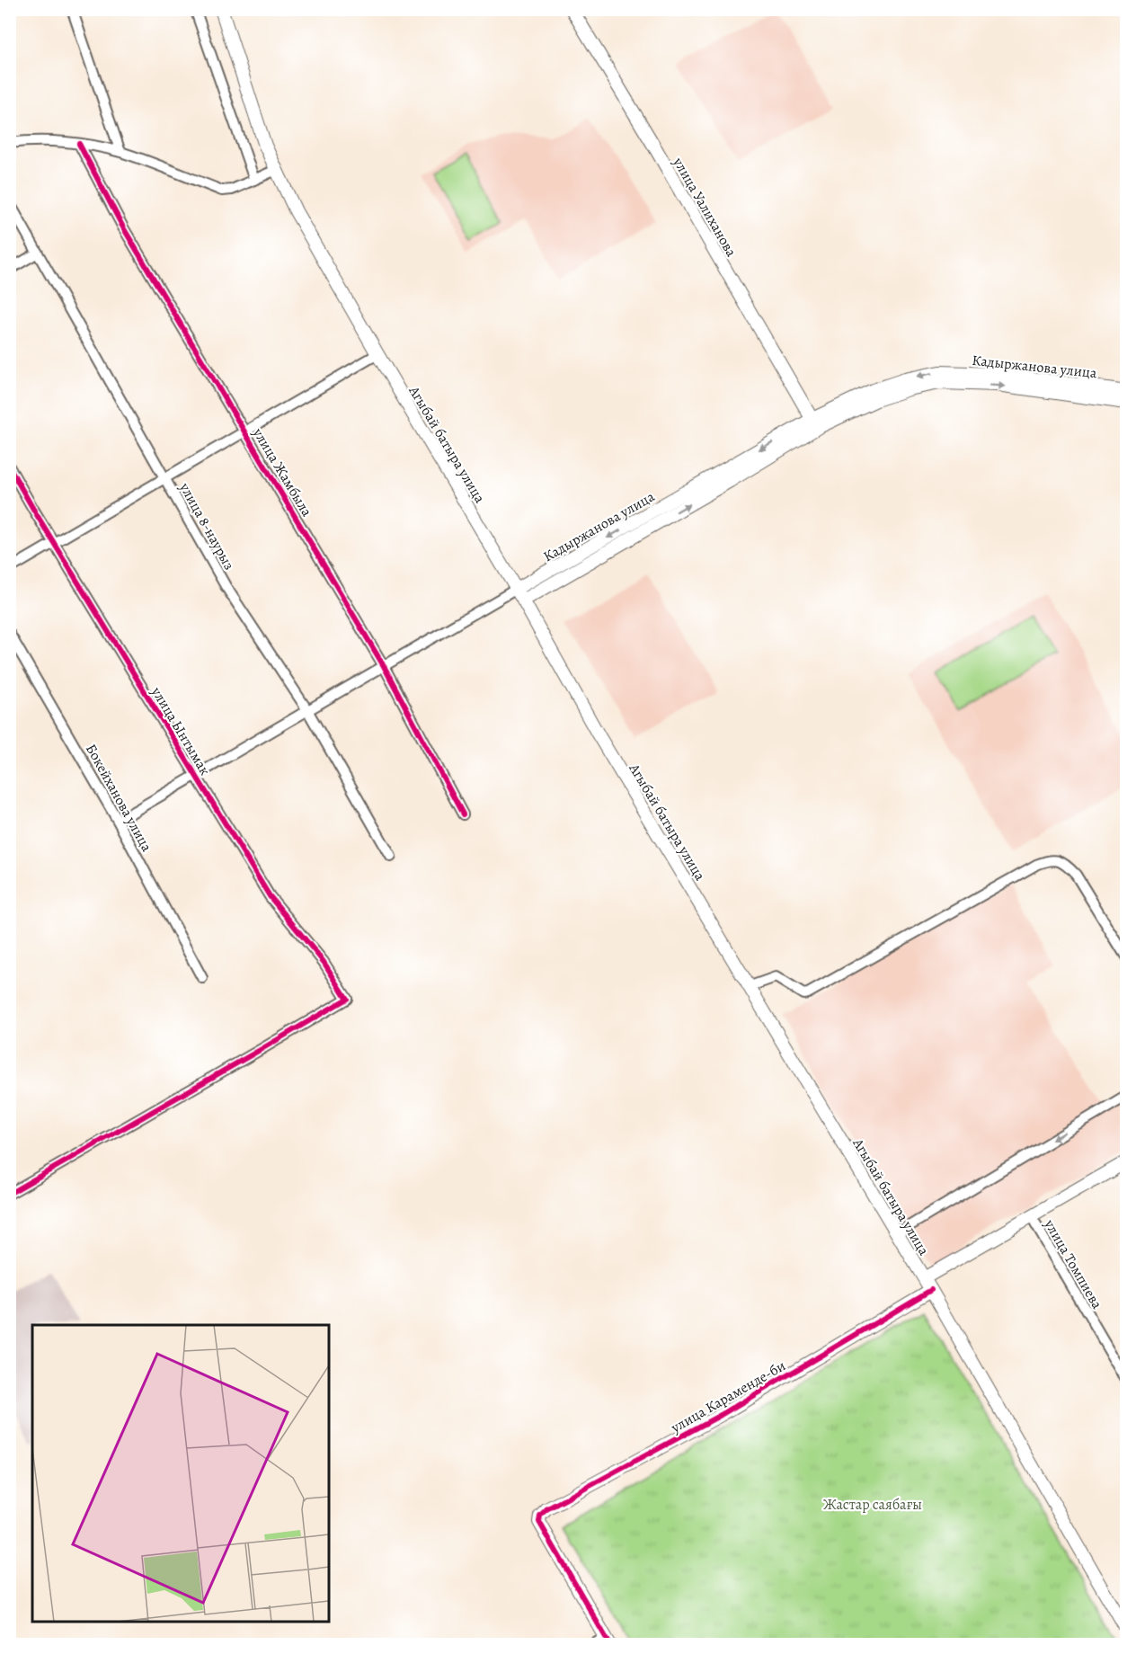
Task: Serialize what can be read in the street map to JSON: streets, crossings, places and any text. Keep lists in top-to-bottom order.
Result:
{
  "streets": {
    "main road": [
      "улица Уалиханова",
      "Кадыржанова улица",
      "Агыбай батыра улица",
      "улица Караменде-би"
    ],
    "street": [
      "улица Жамбыла",
      "улица 8-наурыз",
      "улица Ынтымак",
      "Бокейханова улица",
      "улица Томпиева"
    ]
  },
  "crossings": [
    ["улица Уалиханова", "Кадыржанова улица"],
    ["Кадыржанова улица", "Агыбай батыра улица"],
    ["Кадыржанова улица", "улица Жамбыла"],
    ["Кадыржанова улица", "улица 8-наурыз"],
    ["Кадыржанова улица", "улица Ынтымак"],
    ["Кадыржанова улица", "Бокейханова улица"],
    ["Агыбай батыра улица", "улица Караменде-би"]
  ],
  "parks": ["Жастар саябағы"]
}
